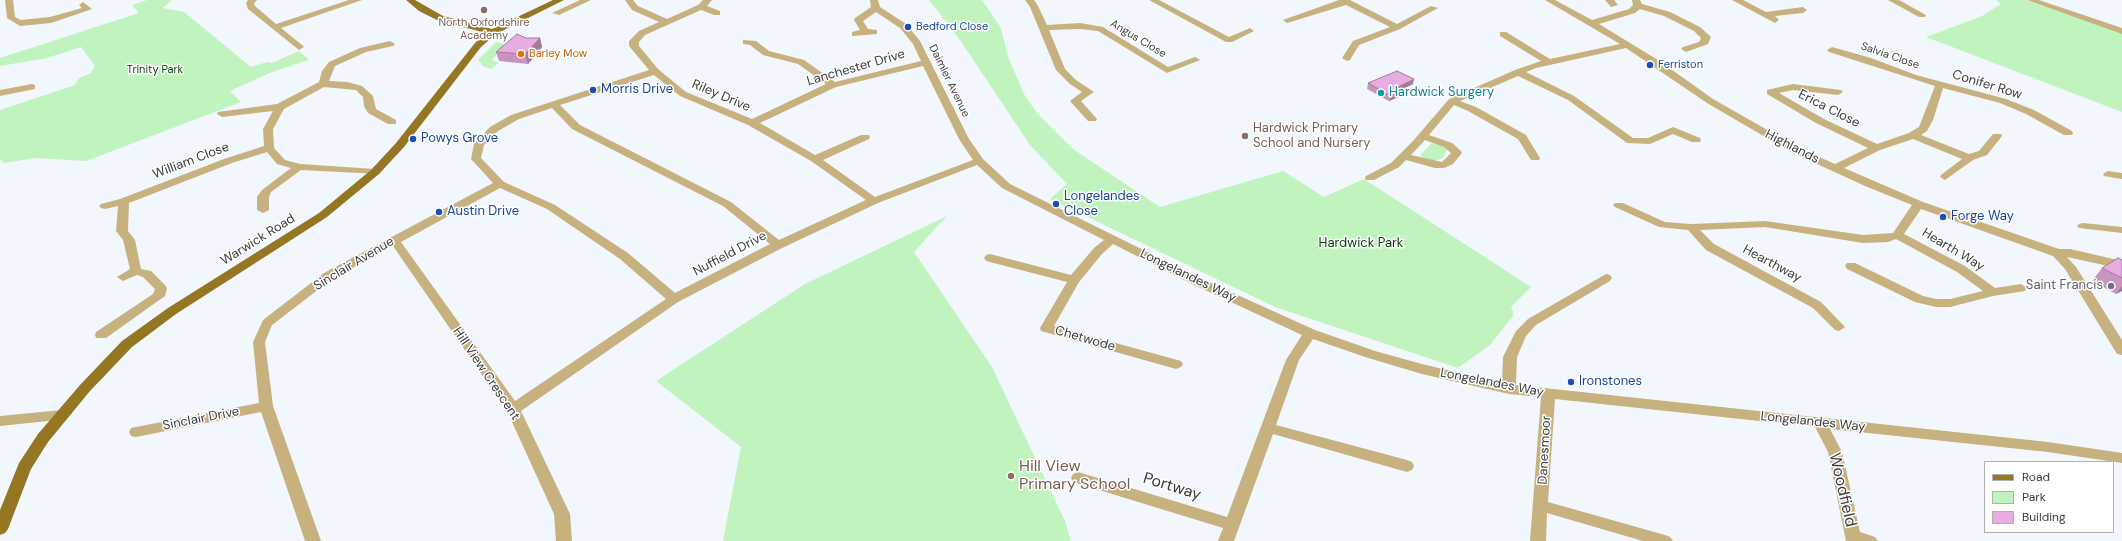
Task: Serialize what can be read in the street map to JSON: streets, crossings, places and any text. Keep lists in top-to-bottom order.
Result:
{
  "streets": {
    "main road": ["Warwick Road"],
    "street": [
      "Angus Close",
      "Salvia Close",
      "Lanchester Drive",
      "Daimler Avenue",
      "Conifer Row",
      "Riley Drive",
      "Erica Close",
      "Highlands",
      "William Close",
      "Hearth Way",
      "Nuffield Drive",
      "Sinclair Avenue",
      "Hearthway",
      "Longelandes Way",
      "Chetwode",
      "Hill View Crescent",
      "Sinclair Drive",
      "Danesmoor",
      "Portway",
      "Woodfield"
    ]
  },
  "crossings": [
    ["Salvia Close", "Conifer Row"],
    ["Lanchester Drive", "Daimler Avenue"],
    ["Lanchester Drive", "Riley Drive"],
    ["Daimler Avenue", "Nuffield Drive"],
    ["Daimler Avenue", "Longelandes Way"],
    ["Riley Drive", "Nuffield Drive"],
    ["Nuffield Drive", "Longelandes Way"],
    ["Nuffield Drive", "Hill View Crescent"],
    ["Sinclair Avenue", "Hill View Crescent"],
    ["Sinclair Avenue", "Sinclair Drive"],
    ["Longelandes Way", "Chetwode"],
    ["Longelandes Way", "Danesmoor"],
    ["Longelandes Way", "Woodfield"]
  ],
  "parks": ["Trinity Park", "Hardwick Park"],
  "places": [
    "North Oxfordshire Academy",
    "Bedford Close",
    "Barley Mow",
    "Ferriston",
    "Morris Drive",
    "Hardwick Surgery",
    "Hardwick Primary School and Nursery",
    "Powys Grove",
    "Longelandes Close",
    "Austin Drive",
    "Forge Way",
    "Saint Francis",
    "Ironstones",
    "Hill View Primary School"
  ],
  "legend": ["Road", "Park", "Building"]
}
